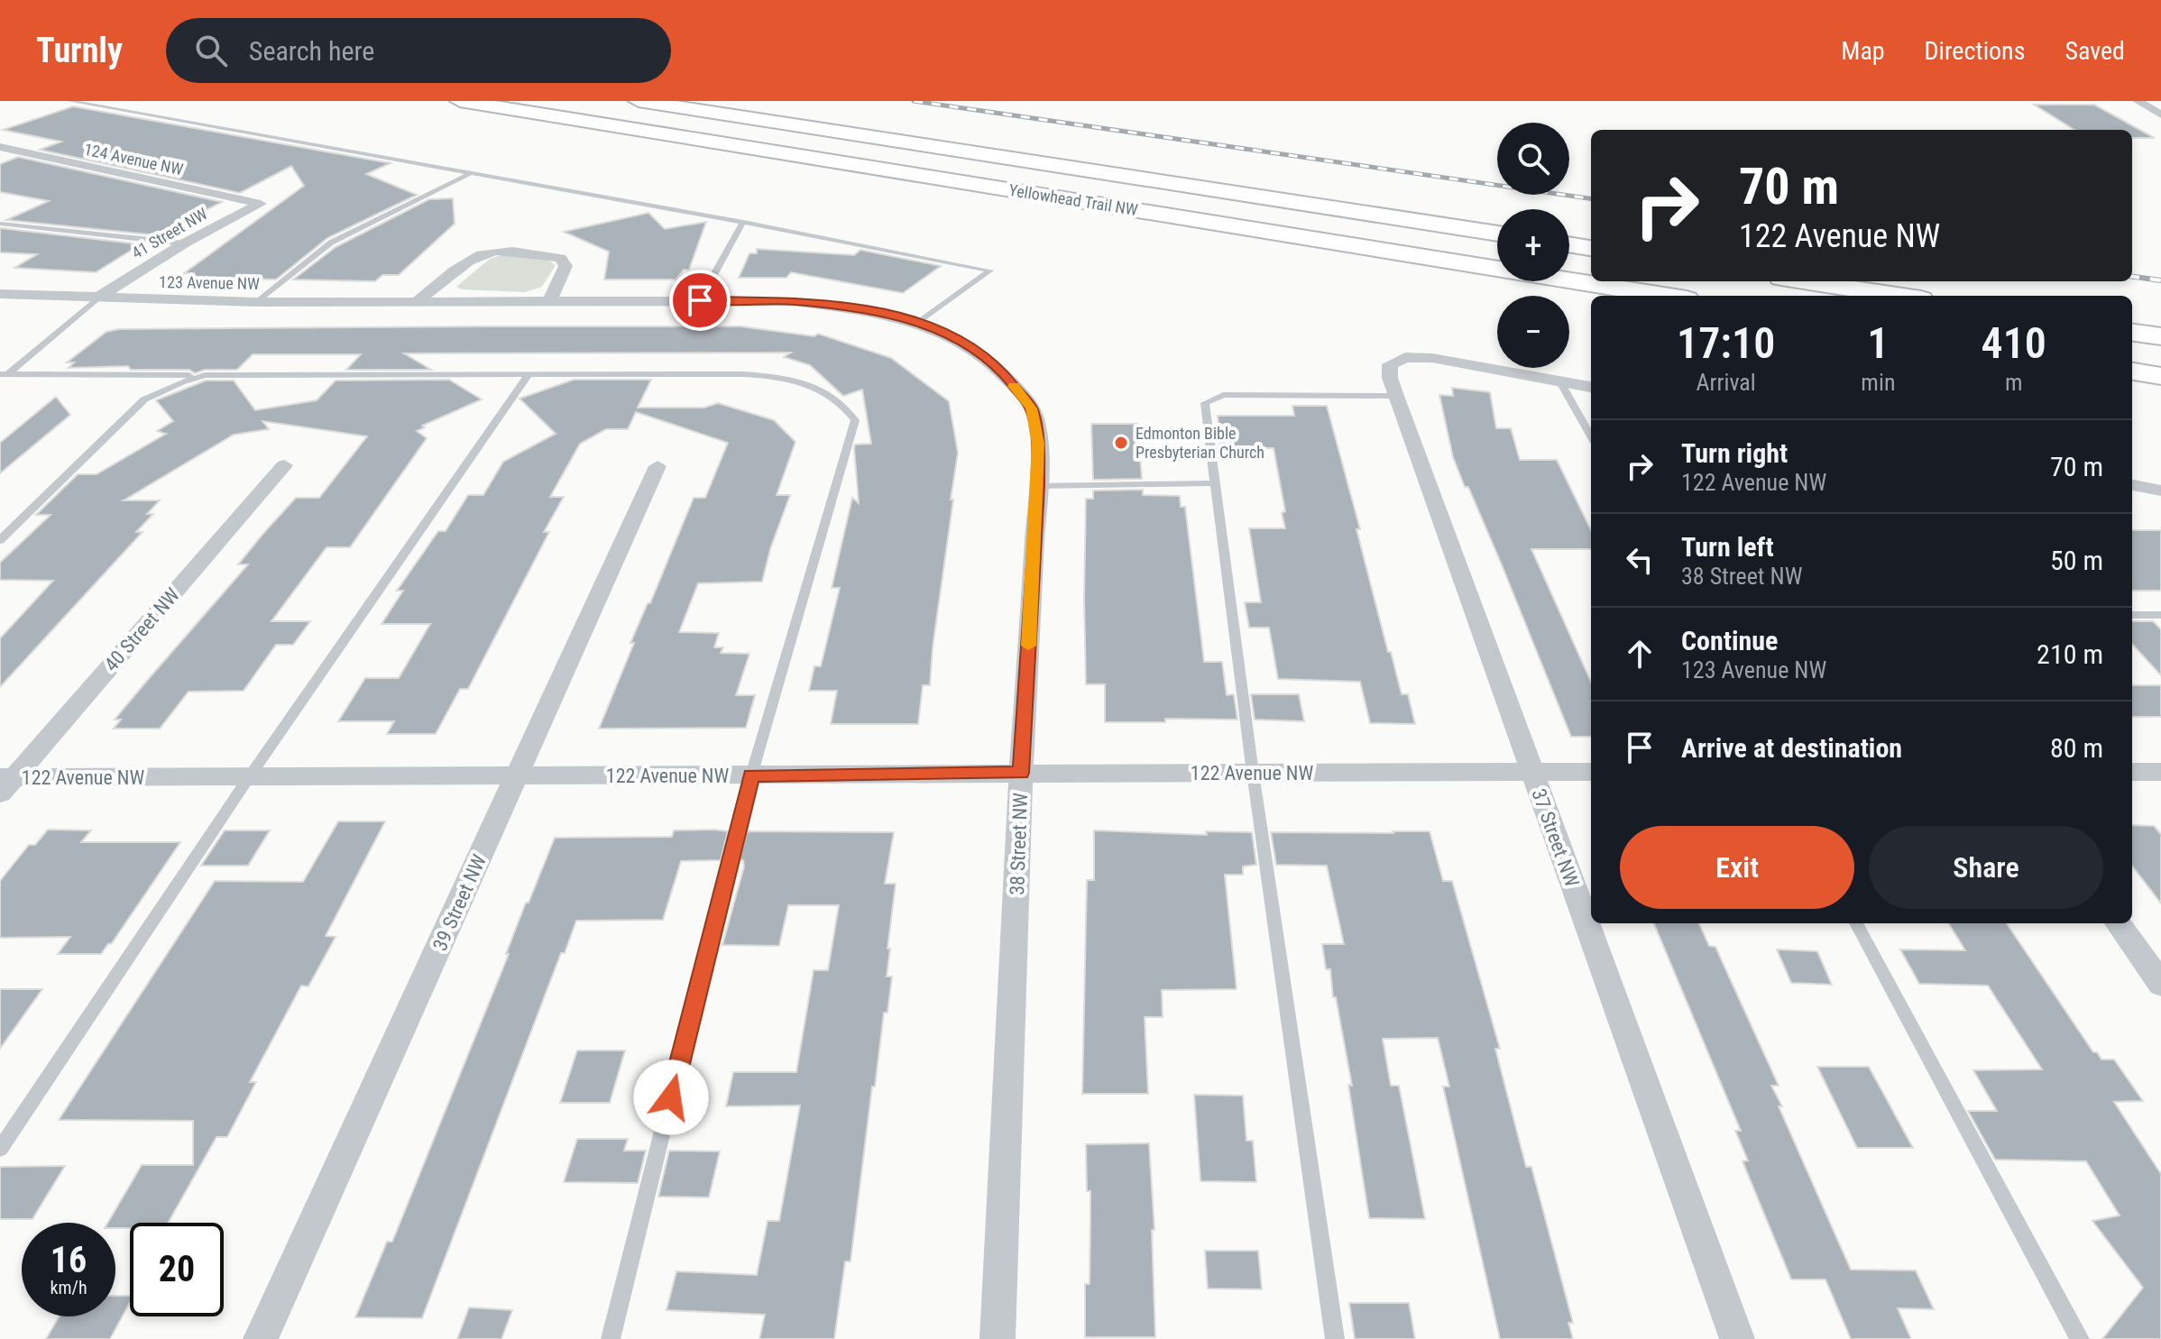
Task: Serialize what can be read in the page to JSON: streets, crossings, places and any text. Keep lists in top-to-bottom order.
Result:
{
  "streets": {
    "highway": ["Yellowhead Trail NW"],
    "street": [
      "124 Avenue NW",
      "41 Street NW",
      "123 Avenue NW",
      "40 Street NW",
      "122 Avenue NW",
      "37 Street NW",
      "38 Street NW",
      "39 Street NW"
    ]
  },
  "crossings": [
    ["124 Avenue NW", "41 Street NW"],
    ["41 Street NW", "123 Avenue NW"],
    ["123 Avenue NW", "38 Street NW"],
    ["40 Street NW", "122 Avenue NW"],
    ["122 Avenue NW", "37 Street NW"],
    ["122 Avenue NW", "38 Street NW"],
    ["122 Avenue NW", "39 Street NW"]
  ],
  "places": ["Edmonton Bible Presbyterian Church"],
  "page": {
    "header": "Turnly",
    "search": "Search here",
    "nav": ["Map", "Directions", "Saved"],
    "map_buttons": ["+", "−"],
    "turn": ["70 m", "122 Avenue NW"],
    "eta": [
      "17:10",
      "Arrival",
      "1",
      "min",
      "410",
      "m"
    ],
    "list": [
      {
        "name": "Turn right",
        "note": "122 Avenue NW",
        "value": "70 m"
      },
      {
        "name": "Turn left",
        "note": "38 Street NW",
        "value": "50 m"
      },
      {
        "name": "Continue",
        "note": "123 Avenue NW",
        "value": "210 m"
      },
      {
        "name": "Arrive at destination",
        "value": "80 m"
      }
    ],
    "buttons": ["Exit", "Share"],
    "speed": "16 km/h",
    "limit": "20"
  }
}
